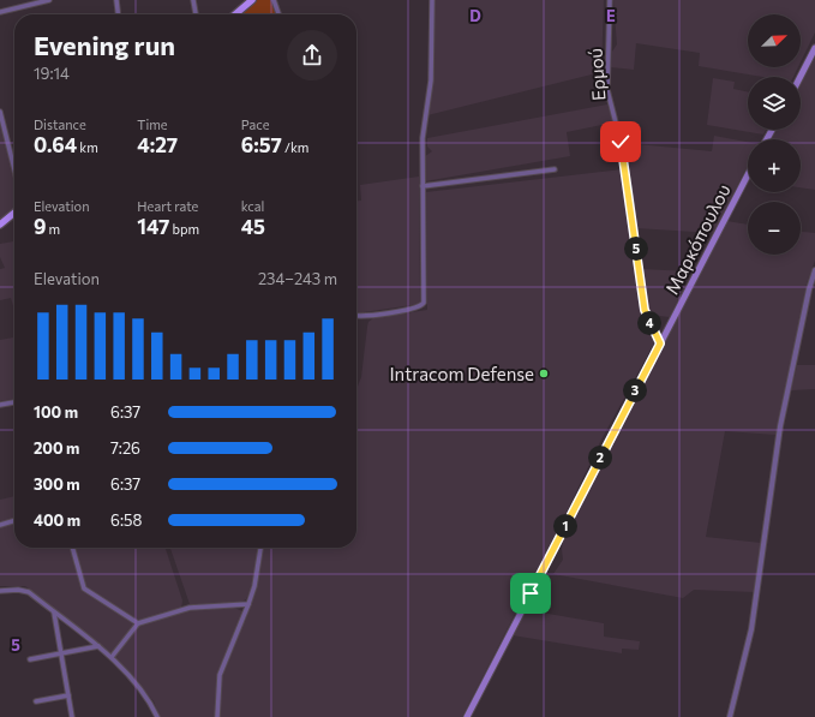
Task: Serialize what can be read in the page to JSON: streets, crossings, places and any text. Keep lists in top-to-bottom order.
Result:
{
  "streets": {
    "main road": ["Μαρκόπουλου"],
    "street": ["Ερμού"]
  },
  "crossings": [
    ["Ερμού", "Μαρκόπουλου"]
  ],
  "places": ["Intracom Defense"],
  "north": "top right",
  "page": {
    "map_buttons": ["+", "−"],
    "heading": ["Evening run", "19:14"],
    "stats": [
      ["Distance", "0.64 km"],
      ["Time", "4:27"],
      ["Pace", "6:57 /km"],
      ["Elevation", "9 m"],
      ["Heart rate", "147 bpm"],
      ["kcal", "45"]
    ],
    "pins": [
      "5",
      "4",
      "3",
      "2",
      "1"
    ],
    "chart": ["Elevation", "234–243 m"],
    "list": [
      {
        "name": "100 m",
        "note": "6:37"
      },
      {
        "name": "200 m",
        "note": "7:26"
      },
      {
        "name": "300 m",
        "note": "6:37"
      },
      {
        "name": "400 m",
        "note": "6:58"
      }
    ]
  },
  "grid": {
    "columns": ["D", "E"],
    "rows": ["5"]
  }
}
